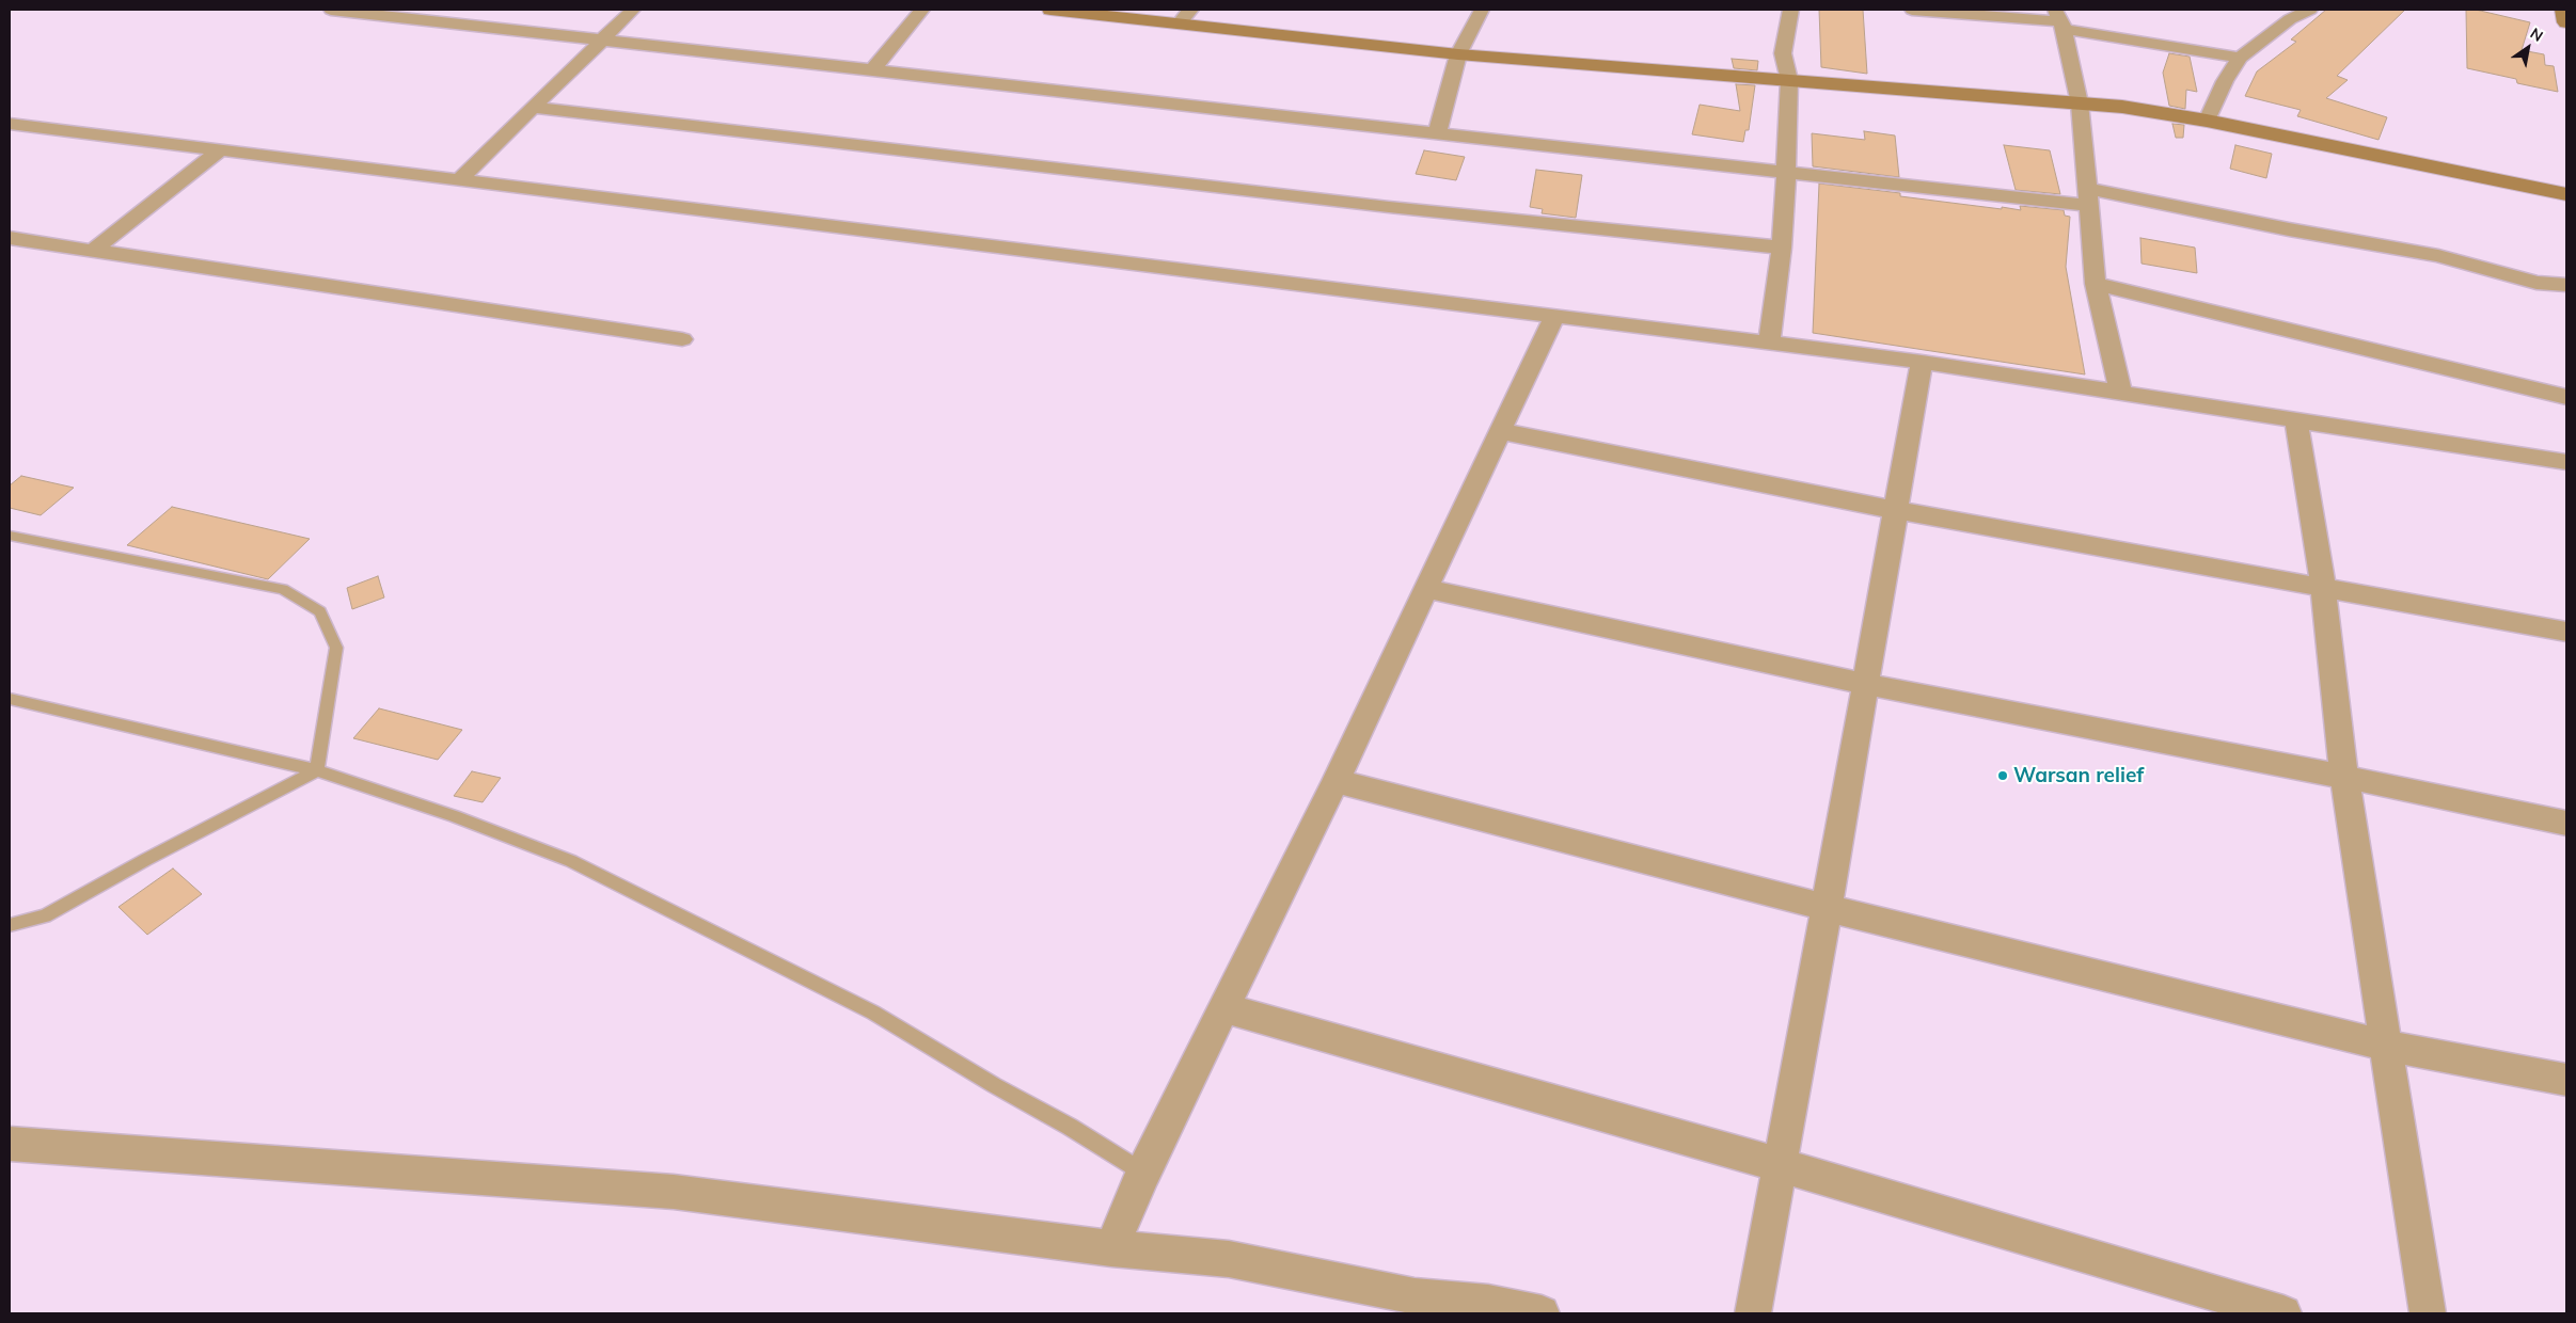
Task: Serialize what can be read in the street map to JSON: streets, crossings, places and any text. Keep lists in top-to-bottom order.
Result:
{
  "places": ["Warsan relief"],
  "north": "top right"
}
